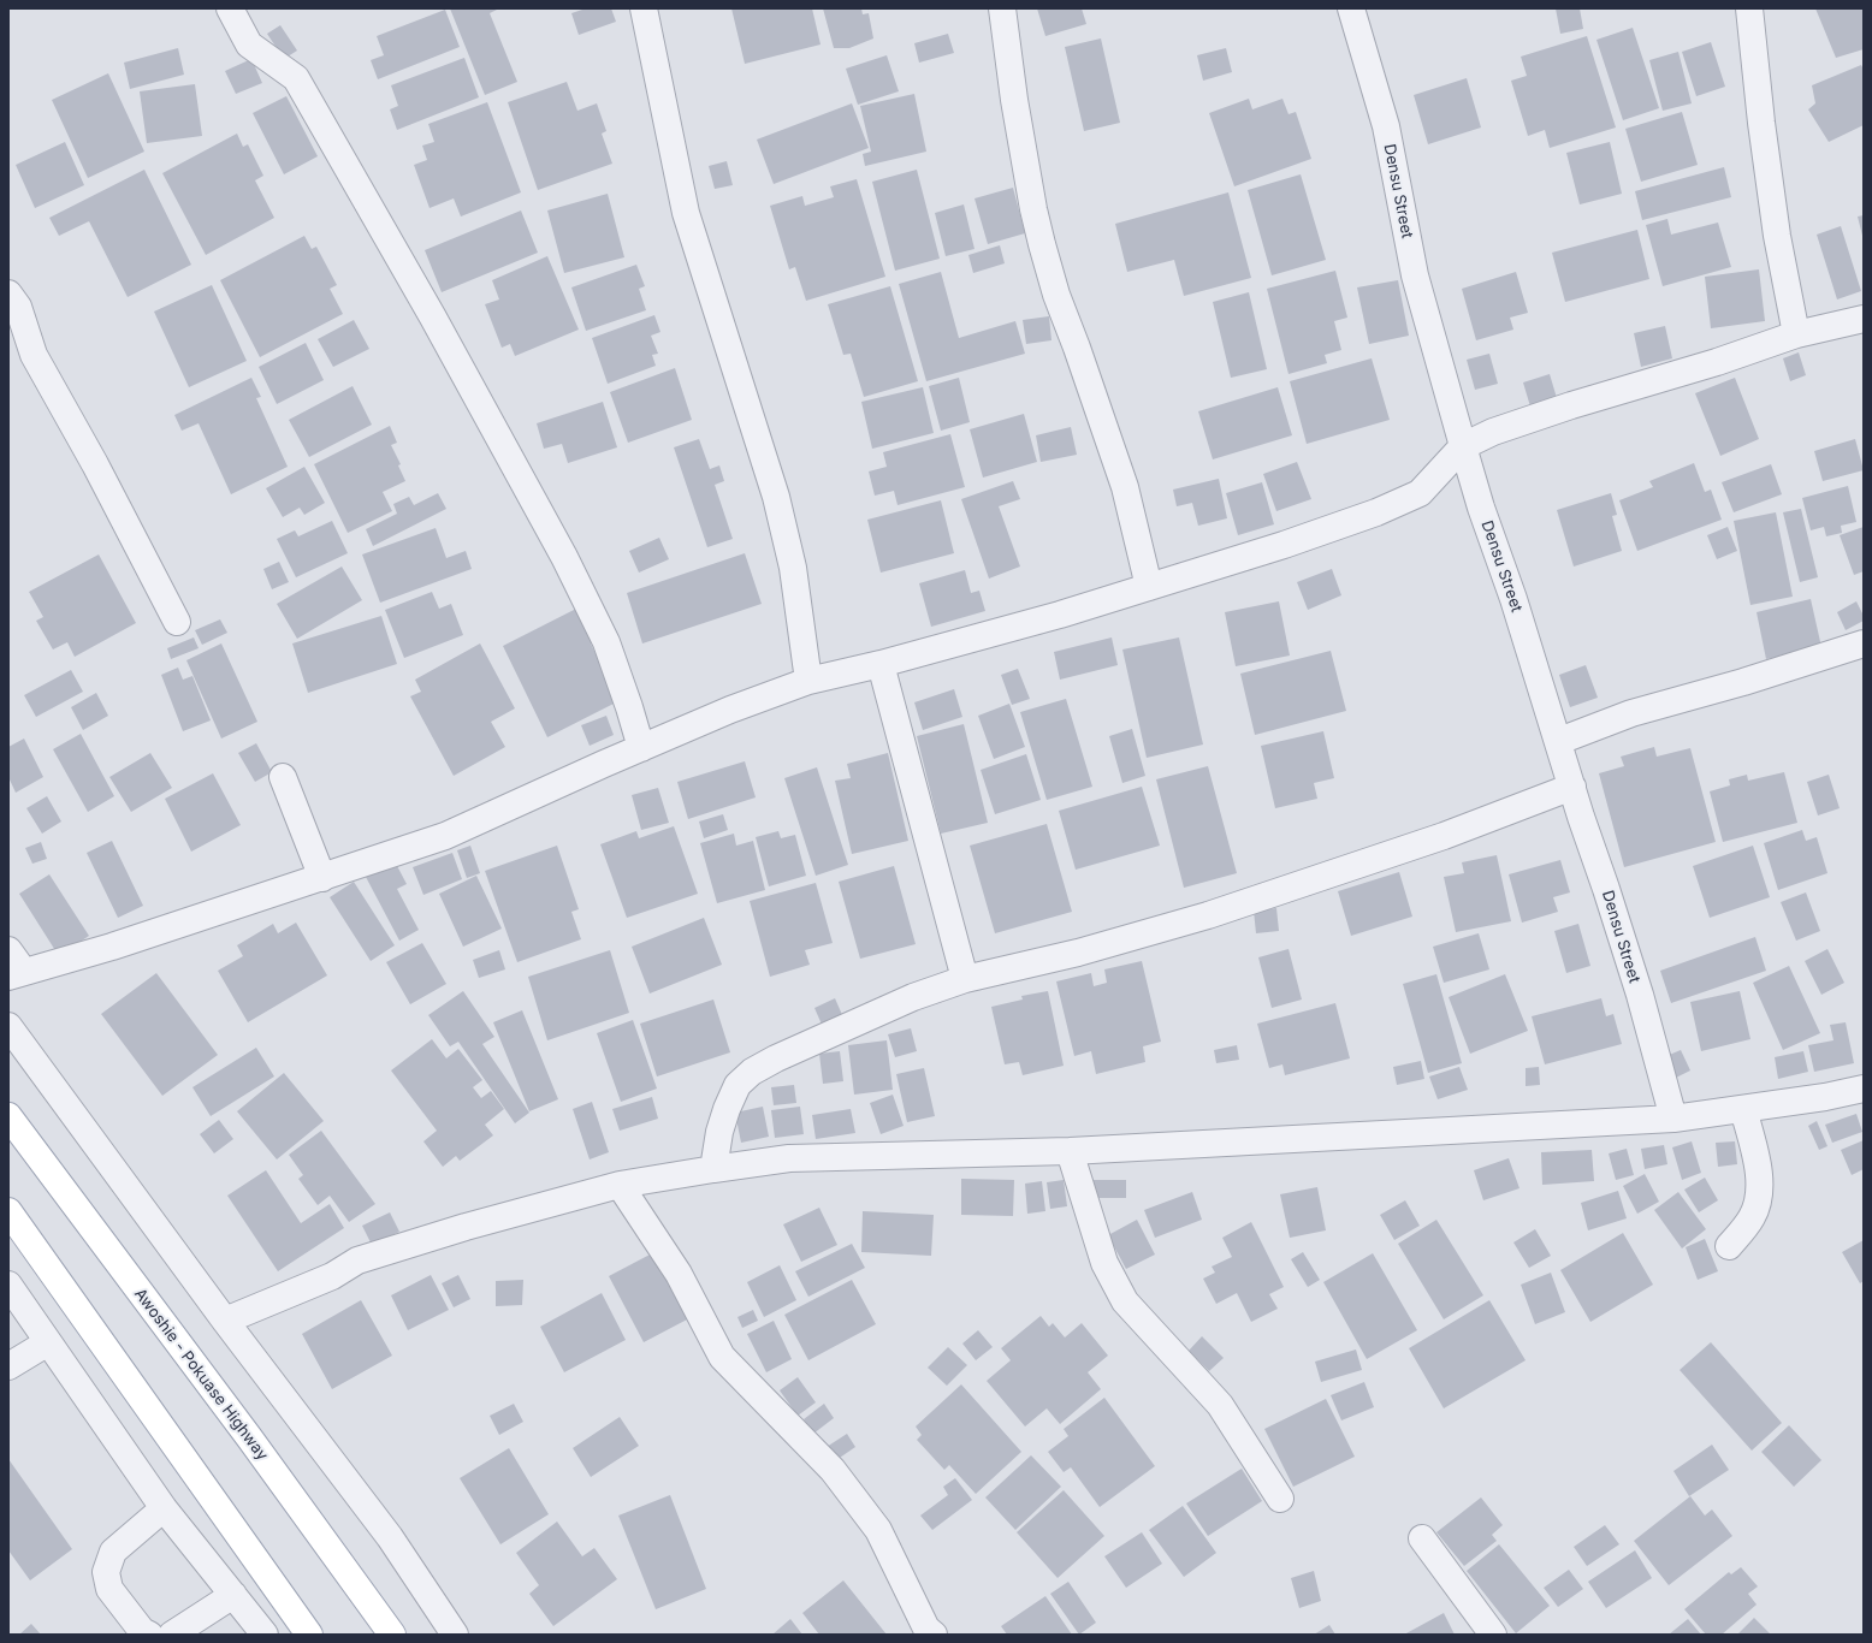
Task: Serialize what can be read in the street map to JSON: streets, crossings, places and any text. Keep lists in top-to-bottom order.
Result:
{
  "streets": {
    "main road": ["Awoshie - Pokuase Highway"],
    "street": ["Densu Street"]
  }
}
